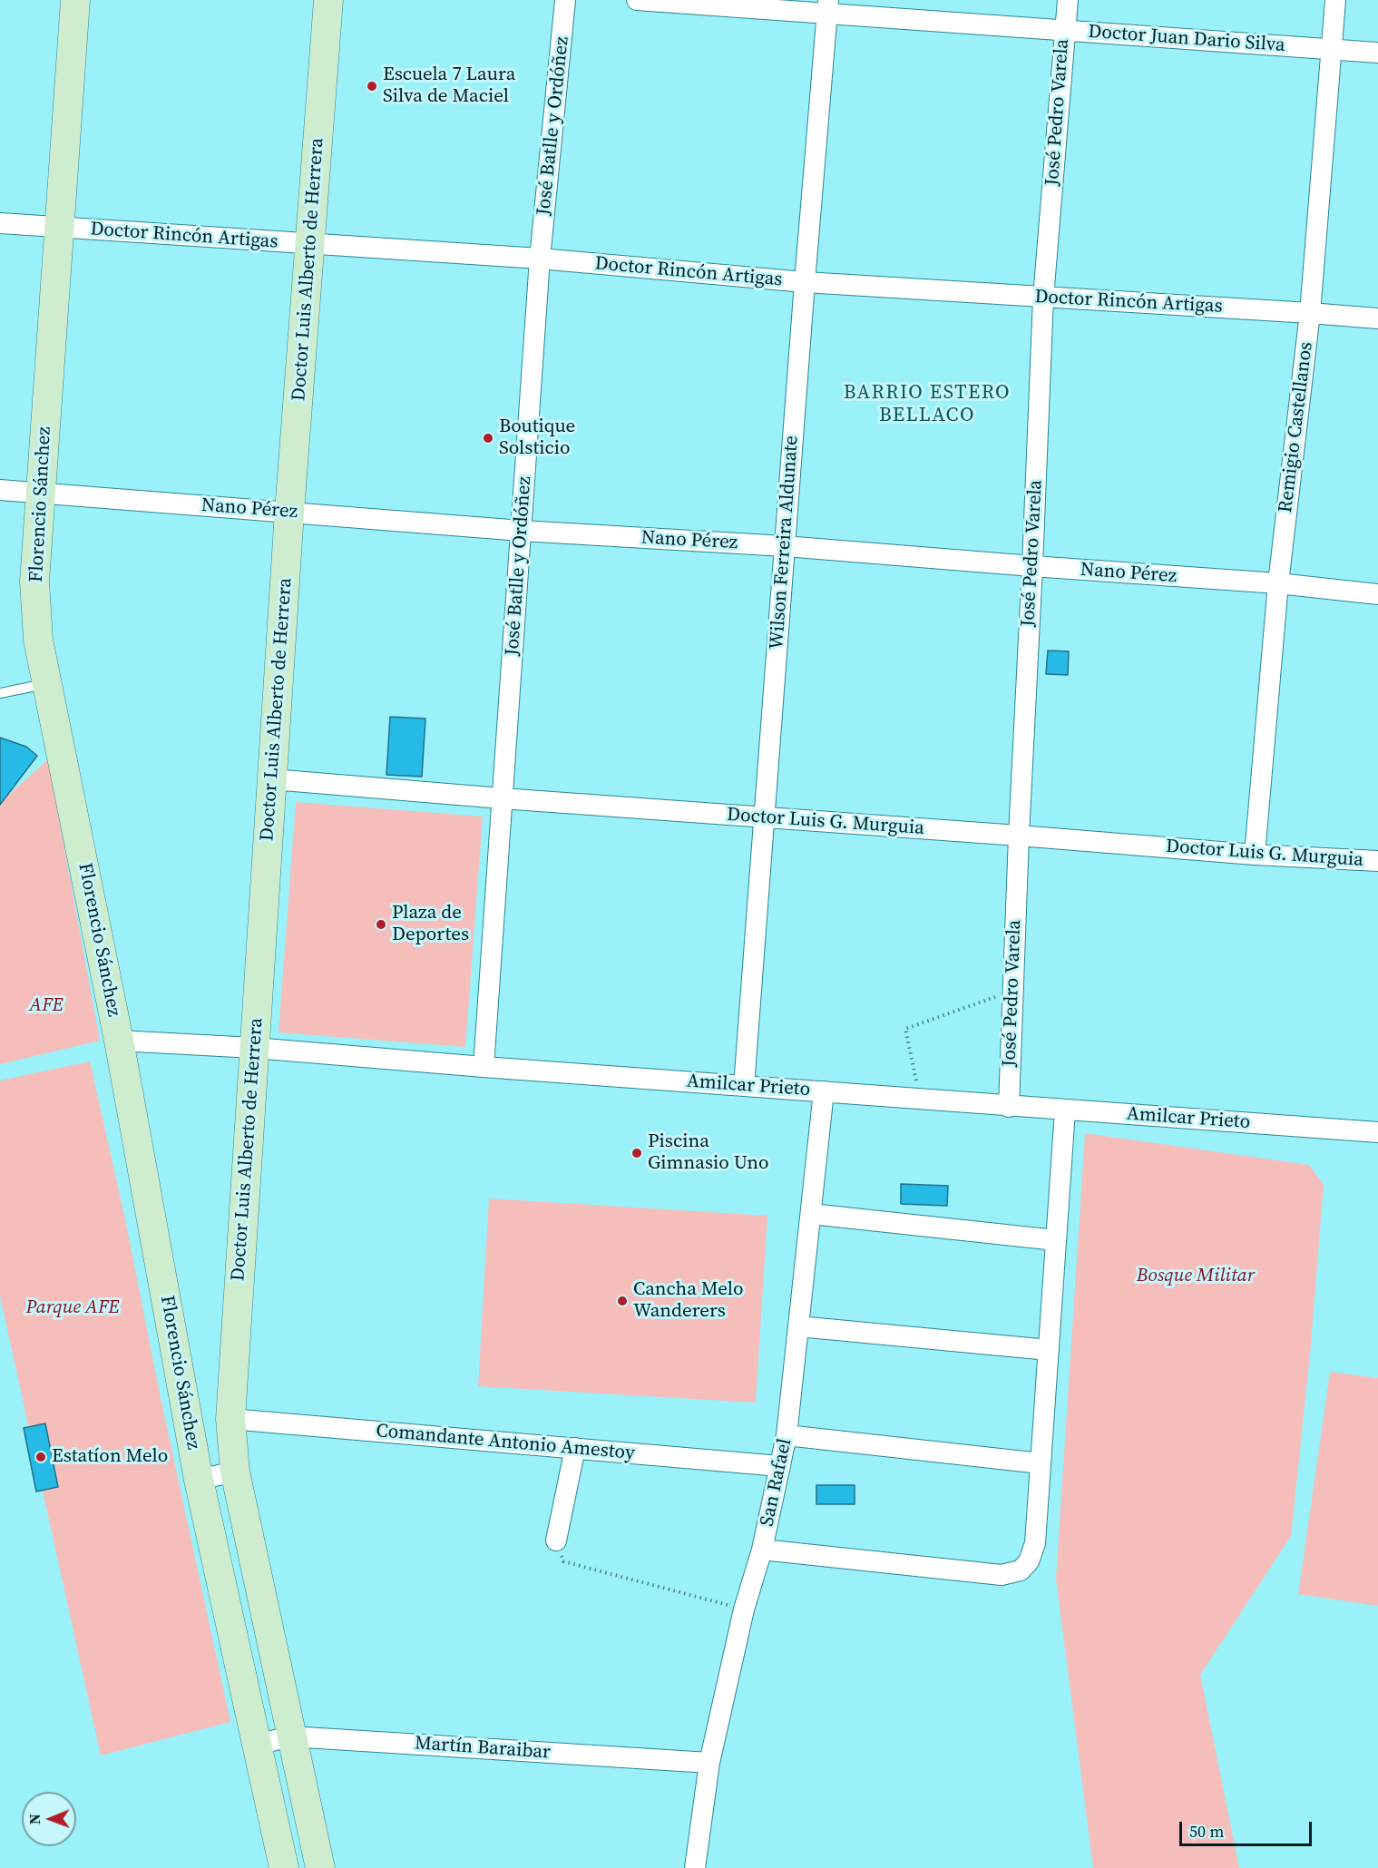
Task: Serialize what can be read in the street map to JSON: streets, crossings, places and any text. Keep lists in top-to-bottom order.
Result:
{
  "streets": {
    "street": [
      "Doctor Juan Dario Silva",
      "José Pedro Varela",
      "José Batlle y Ordóñez",
      "Doctor Rincón Artigas",
      "Doctor Luis Alberto de Herrera",
      "Remigio Castellanos",
      "Florencio Sánchez",
      "Nano Pérez",
      "Wilson Ferreira Aldunate",
      "Doctor Luis G. Murguia",
      "Amilcar Prieto",
      "Comandante Antonio Amestoy",
      "San Rafael",
      "Martín Baraibar"
    ]
  },
  "crossings": [
    ["Doctor Juan Dario Silva", "José Pedro Varela"],
    ["Doctor Juan Dario Silva", "Remigio Castellanos"],
    ["Doctor Juan Dario Silva", "Wilson Ferreira Aldunate"],
    ["José Pedro Varela", "Doctor Rincón Artigas"],
    ["José Pedro Varela", "Nano Pérez"],
    ["José Pedro Varela", "Doctor Luis G. Murguia"],
    ["José Pedro Varela", "Amilcar Prieto"],
    ["José Batlle y Ordóñez", "Doctor Rincón Artigas"],
    ["José Batlle y Ordóñez", "Nano Pérez"],
    ["José Batlle y Ordóñez", "Doctor Luis G. Murguia"],
    ["José Batlle y Ordóñez", "Amilcar Prieto"],
    ["Doctor Rincón Artigas", "Doctor Luis Alberto de Herrera"],
    ["Doctor Rincón Artigas", "Remigio Castellanos"],
    ["Doctor Rincón Artigas", "Florencio Sánchez"],
    ["Doctor Rincón Artigas", "Wilson Ferreira Aldunate"],
    ["Doctor Luis Alberto de Herrera", "Florencio Sánchez"],
    ["Doctor Luis Alberto de Herrera", "Nano Pérez"],
    ["Doctor Luis Alberto de Herrera", "Doctor Luis G. Murguia"],
    ["Doctor Luis Alberto de Herrera", "Amilcar Prieto"],
    ["Doctor Luis Alberto de Herrera", "Comandante Antonio Amestoy"],
    ["Remigio Castellanos", "Nano Pérez"],
    ["Remigio Castellanos", "Doctor Luis G. Murguia"],
    ["Florencio Sánchez", "Nano Pérez"],
    ["Florencio Sánchez", "Amilcar Prieto"],
    ["Florencio Sánchez", "Comandante Antonio Amestoy"],
    ["Florencio Sánchez", "Martín Baraibar"],
    ["Nano Pérez", "Wilson Ferreira Aldunate"],
    ["Wilson Ferreira Aldunate", "Doctor Luis G. Murguia"],
    ["Wilson Ferreira Aldunate", "Amilcar Prieto"],
    ["Amilcar Prieto", "San Rafael"],
    ["Comandante Antonio Amestoy", "San Rafael"],
    ["San Rafael", "Martín Baraibar"]
  ],
  "districts": ["BARRIO ESTERO BELLACO"],
  "parks": ["AFE", "Bosque Militar", "Parque AFE"],
  "places": [
    "Escuela 7 Laura Silva de Maciel",
    "Boutique Solsticio",
    "Plaza de Deportes",
    "Piscina Gimnasio Uno",
    "Cancha Melo Wanderers",
    "Estatíon Melo"
  ],
  "scale_bar": "50 m",
  "north": "left"
}
